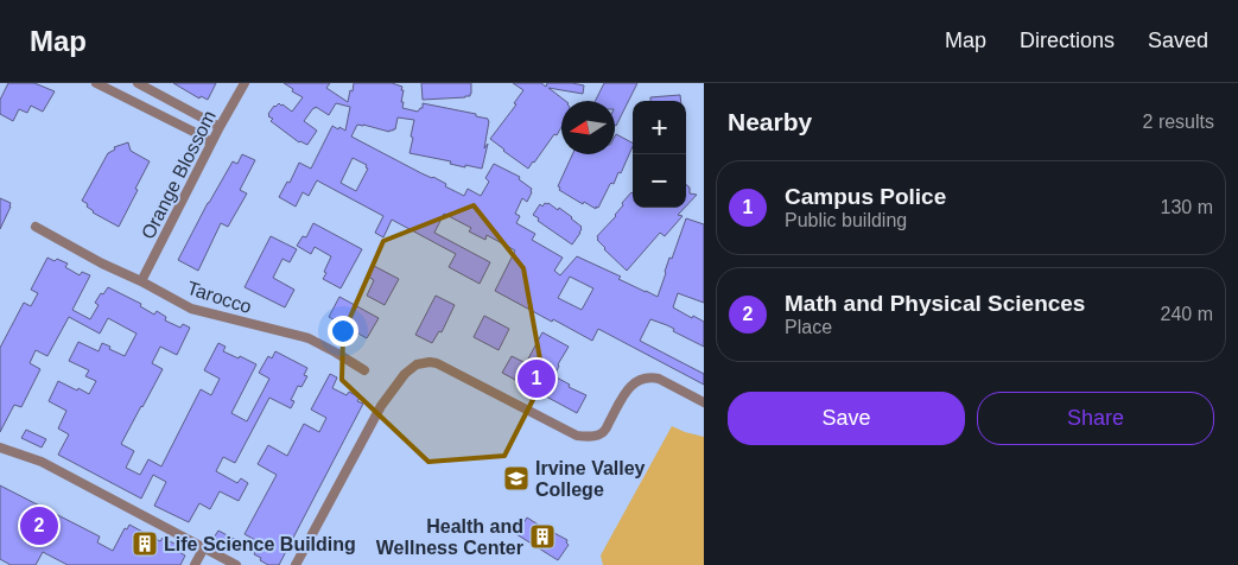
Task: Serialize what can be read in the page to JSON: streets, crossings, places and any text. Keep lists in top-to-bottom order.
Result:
{
  "streets": {
    "street": ["Orange Blossom", "Tarocco"]
  },
  "crossings": [
    ["Orange Blossom", "Tarocco"]
  ],
  "places": {
    "school or university": ["Irvine Valley College"],
    "building": ["Health and Wellness Center", "Life Science Building"]
  },
  "north": "left",
  "page": {
    "header": "Map",
    "nav": ["Map", "Directions", "Saved"],
    "heading": ["Nearby", "2 results"],
    "map_buttons": ["+", "−"],
    "list": [
      {
        "mark": "1",
        "name": "Campus Police",
        "note": "Public building",
        "value": "130 m"
      },
      {
        "mark": "2",
        "name": "Math and Physical Sciences",
        "note": "Place",
        "value": "240 m"
      }
    ],
    "pins": ["1", "2"],
    "buttons": ["Save", "Share"]
  }
}
